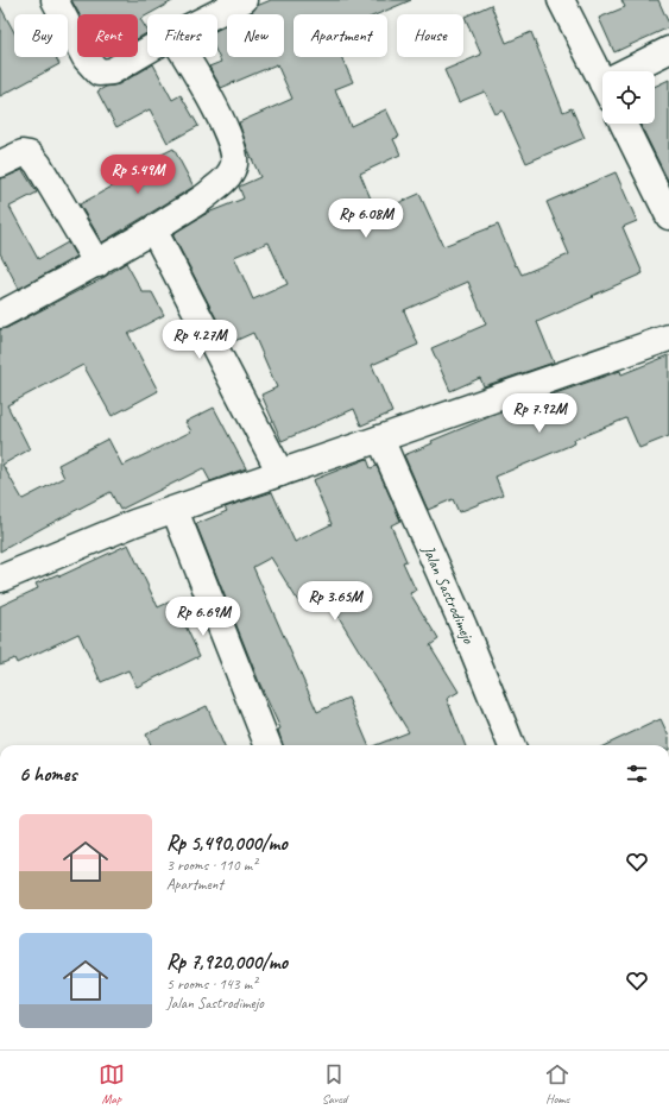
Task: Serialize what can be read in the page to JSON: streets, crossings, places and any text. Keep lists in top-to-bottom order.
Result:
{
  "streets": {
    "street": ["Jalan Sastrodimejo"]
  },
  "page": {
    "chip": [
      "Buy",
      "Rent",
      "Filters",
      "New",
      "Apartment",
      "House"
    ],
    "price": [
      "Rp 5.49M",
      "Rp 6.08M",
      "Rp 4.27M",
      "Rp 7.92M",
      "Rp 3.65M",
      "Rp 6.69M"
    ],
    "heading": "6 homes",
    "list": [
      {
        "name": "Rp 5,490,000/mo",
        "note": "3 rooms · 110 m² · Apartment"
      },
      {
        "name": "Rp 7,920,000/mo",
        "note": "5 rooms · 143 m² · Jalan Sastrodimejo"
      }
    ],
    "tabs": ["Map", "Saved", "Home"]
  }
}
